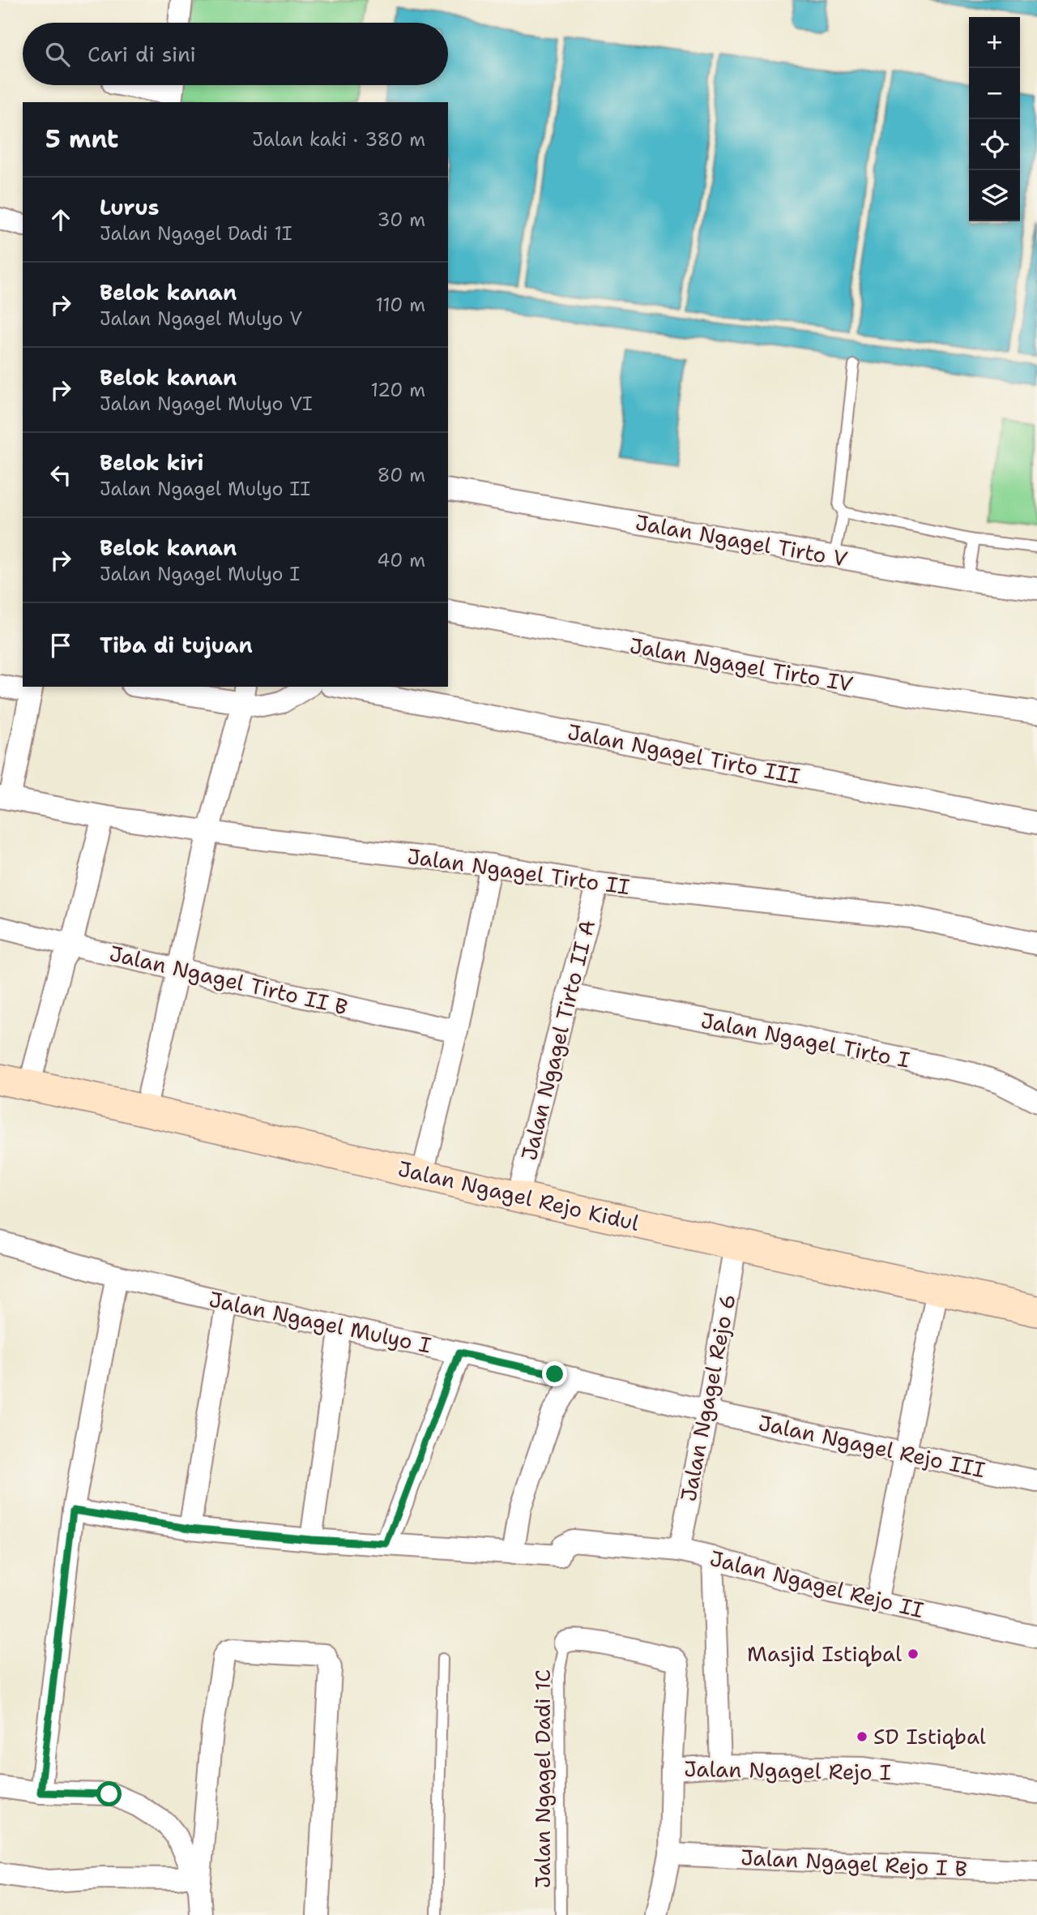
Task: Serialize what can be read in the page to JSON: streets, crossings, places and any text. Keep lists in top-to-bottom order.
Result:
{
  "streets": {
    "main road": ["Jalan Ngagel Rejo Kidul"],
    "street": [
      "Jalan Ngagel Tirto V",
      "Jalan Ngagel Tirto IV",
      "Jalan Ngagel Tirto III",
      "Jalan Ngagel Tirto II",
      "Jalan Ngagel Tirto II B",
      "Jalan Ngagel Tirto II A",
      "Jalan Ngagel Tirto I",
      "Jalan Ngagel Mulyo I",
      "Jalan Ngagel Rejo 6",
      "Jalan Ngagel Rejo III",
      "Jalan Ngagel Rejo II",
      "Jalan Ngagel Rejo I",
      "Jalan Ngagel Rejo I B"
    ],
    "lane": ["Jalan Ngagel Dadi 1C"]
  },
  "crossings": [
    ["Jalan Ngagel Tirto II", "Jalan Ngagel Tirto II A"],
    ["Jalan Ngagel Tirto II A", "Jalan Ngagel Tirto I"],
    ["Jalan Ngagel Tirto II A", "Jalan Ngagel Rejo Kidul"],
    ["Jalan Ngagel Rejo Kidul", "Jalan Ngagel Rejo 6"],
    ["Jalan Ngagel Mulyo I", "Jalan Ngagel Rejo 6"],
    ["Jalan Ngagel Mulyo I", "Jalan Ngagel Rejo III"],
    ["Jalan Ngagel Rejo 6", "Jalan Ngagel Rejo III"],
    ["Jalan Ngagel Rejo 6", "Jalan Ngagel Rejo II"]
  ],
  "places": ["Masjid Istiqbal", "SD Istiqbal"],
  "page": {
    "map_buttons": ["+", "−"],
    "search": "Cari di sini",
    "heading": ["5 mnt", "Jalan kaki · 380 m"],
    "list": [
      ["Lurus", "Jalan Ngagel Dadi 1I", "30 m"],
      ["Belok kanan", "Jalan Ngagel Mulyo V", "110 m"],
      ["Belok kanan", "Jalan Ngagel Mulyo VI", "120 m"],
      ["Belok kiri", "Jalan Ngagel Mulyo II", "80 m"],
      ["Belok kanan", "Jalan Ngagel Mulyo I", "40 m"],
      "Tiba di tujuan"
    ]
  }
}
